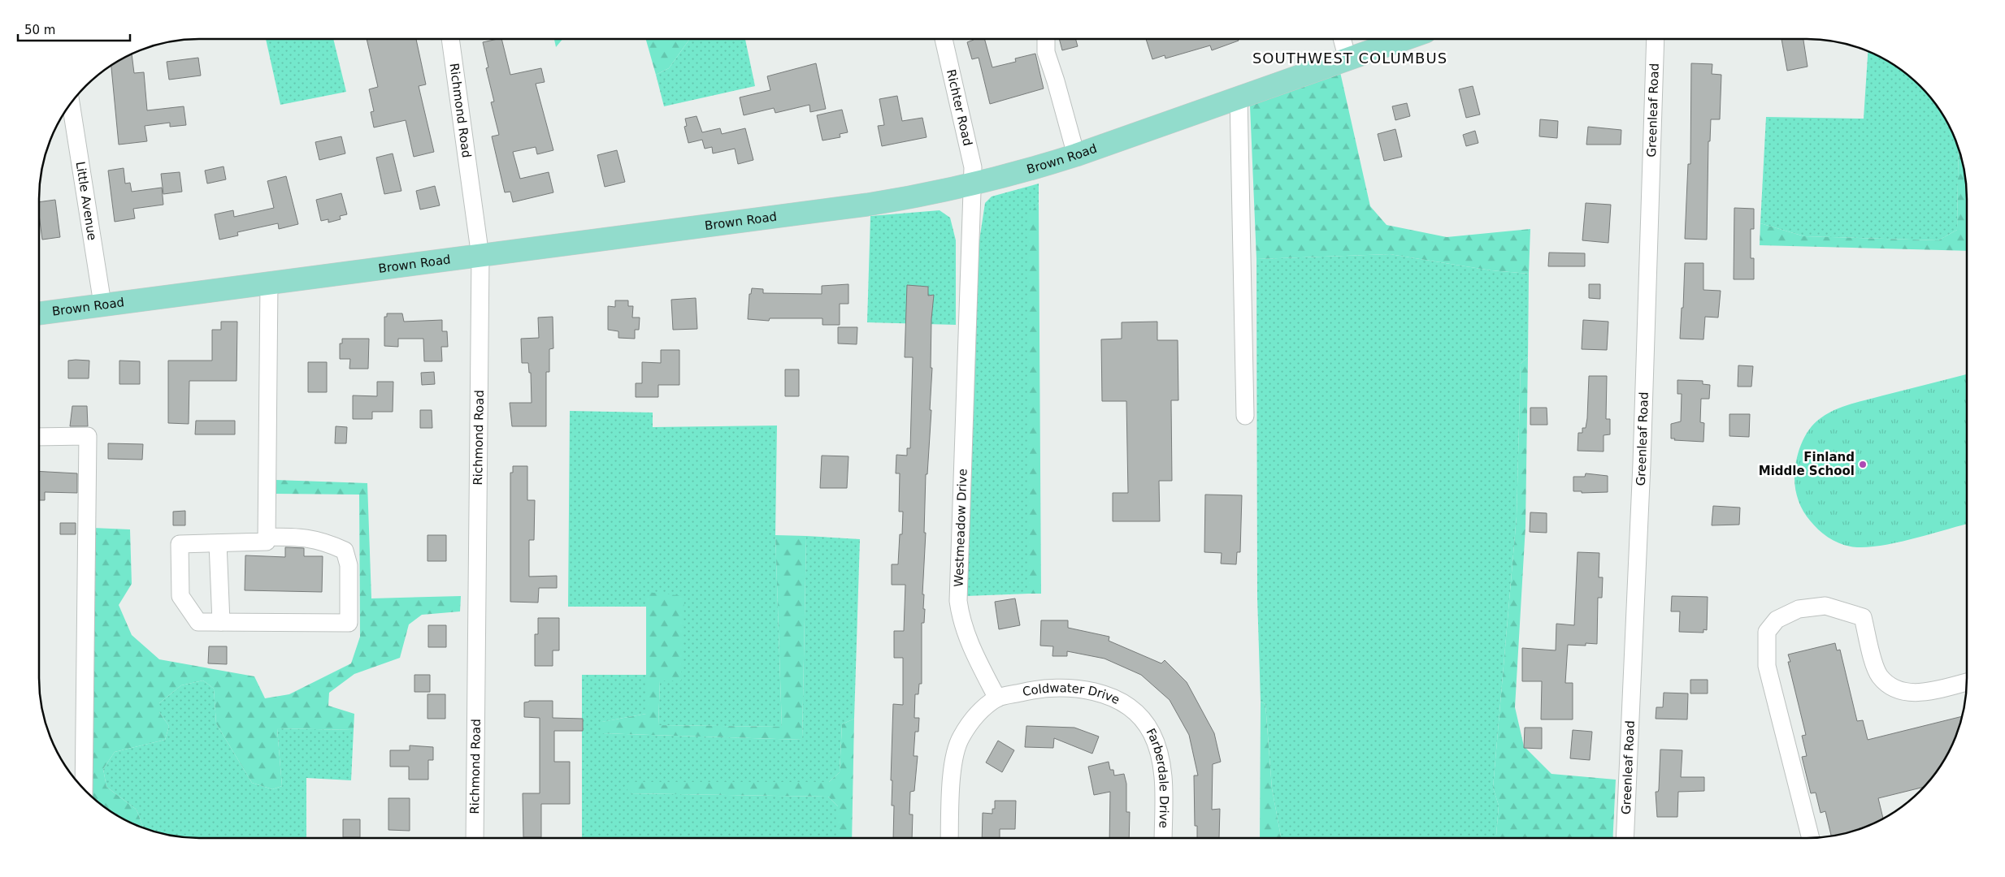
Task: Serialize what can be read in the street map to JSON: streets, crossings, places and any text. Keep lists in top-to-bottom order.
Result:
{
  "streets": {
    "main road": ["Brown Road"],
    "street": [
      "Richter Road",
      "Richmond Road",
      "Greenleaf Road",
      "Little Avenue",
      "Westmeadow Drive",
      "Coldwater Drive",
      "Farberdale Drive"
    ]
  },
  "crossings": [
    ["Richter Road", "Brown Road"],
    ["Richter Road", "Westmeadow Drive"],
    ["Richmond Road", "Brown Road"],
    ["Brown Road", "Little Avenue"],
    ["Brown Road", "Westmeadow Drive"],
    ["Westmeadow Drive", "Coldwater Drive"],
    ["Coldwater Drive", "Farberdale Drive"]
  ],
  "districts": ["SOUTHWEST COLUMBUS"],
  "places": ["Finland Middle School"],
  "scale_bar": "50 m"
}
